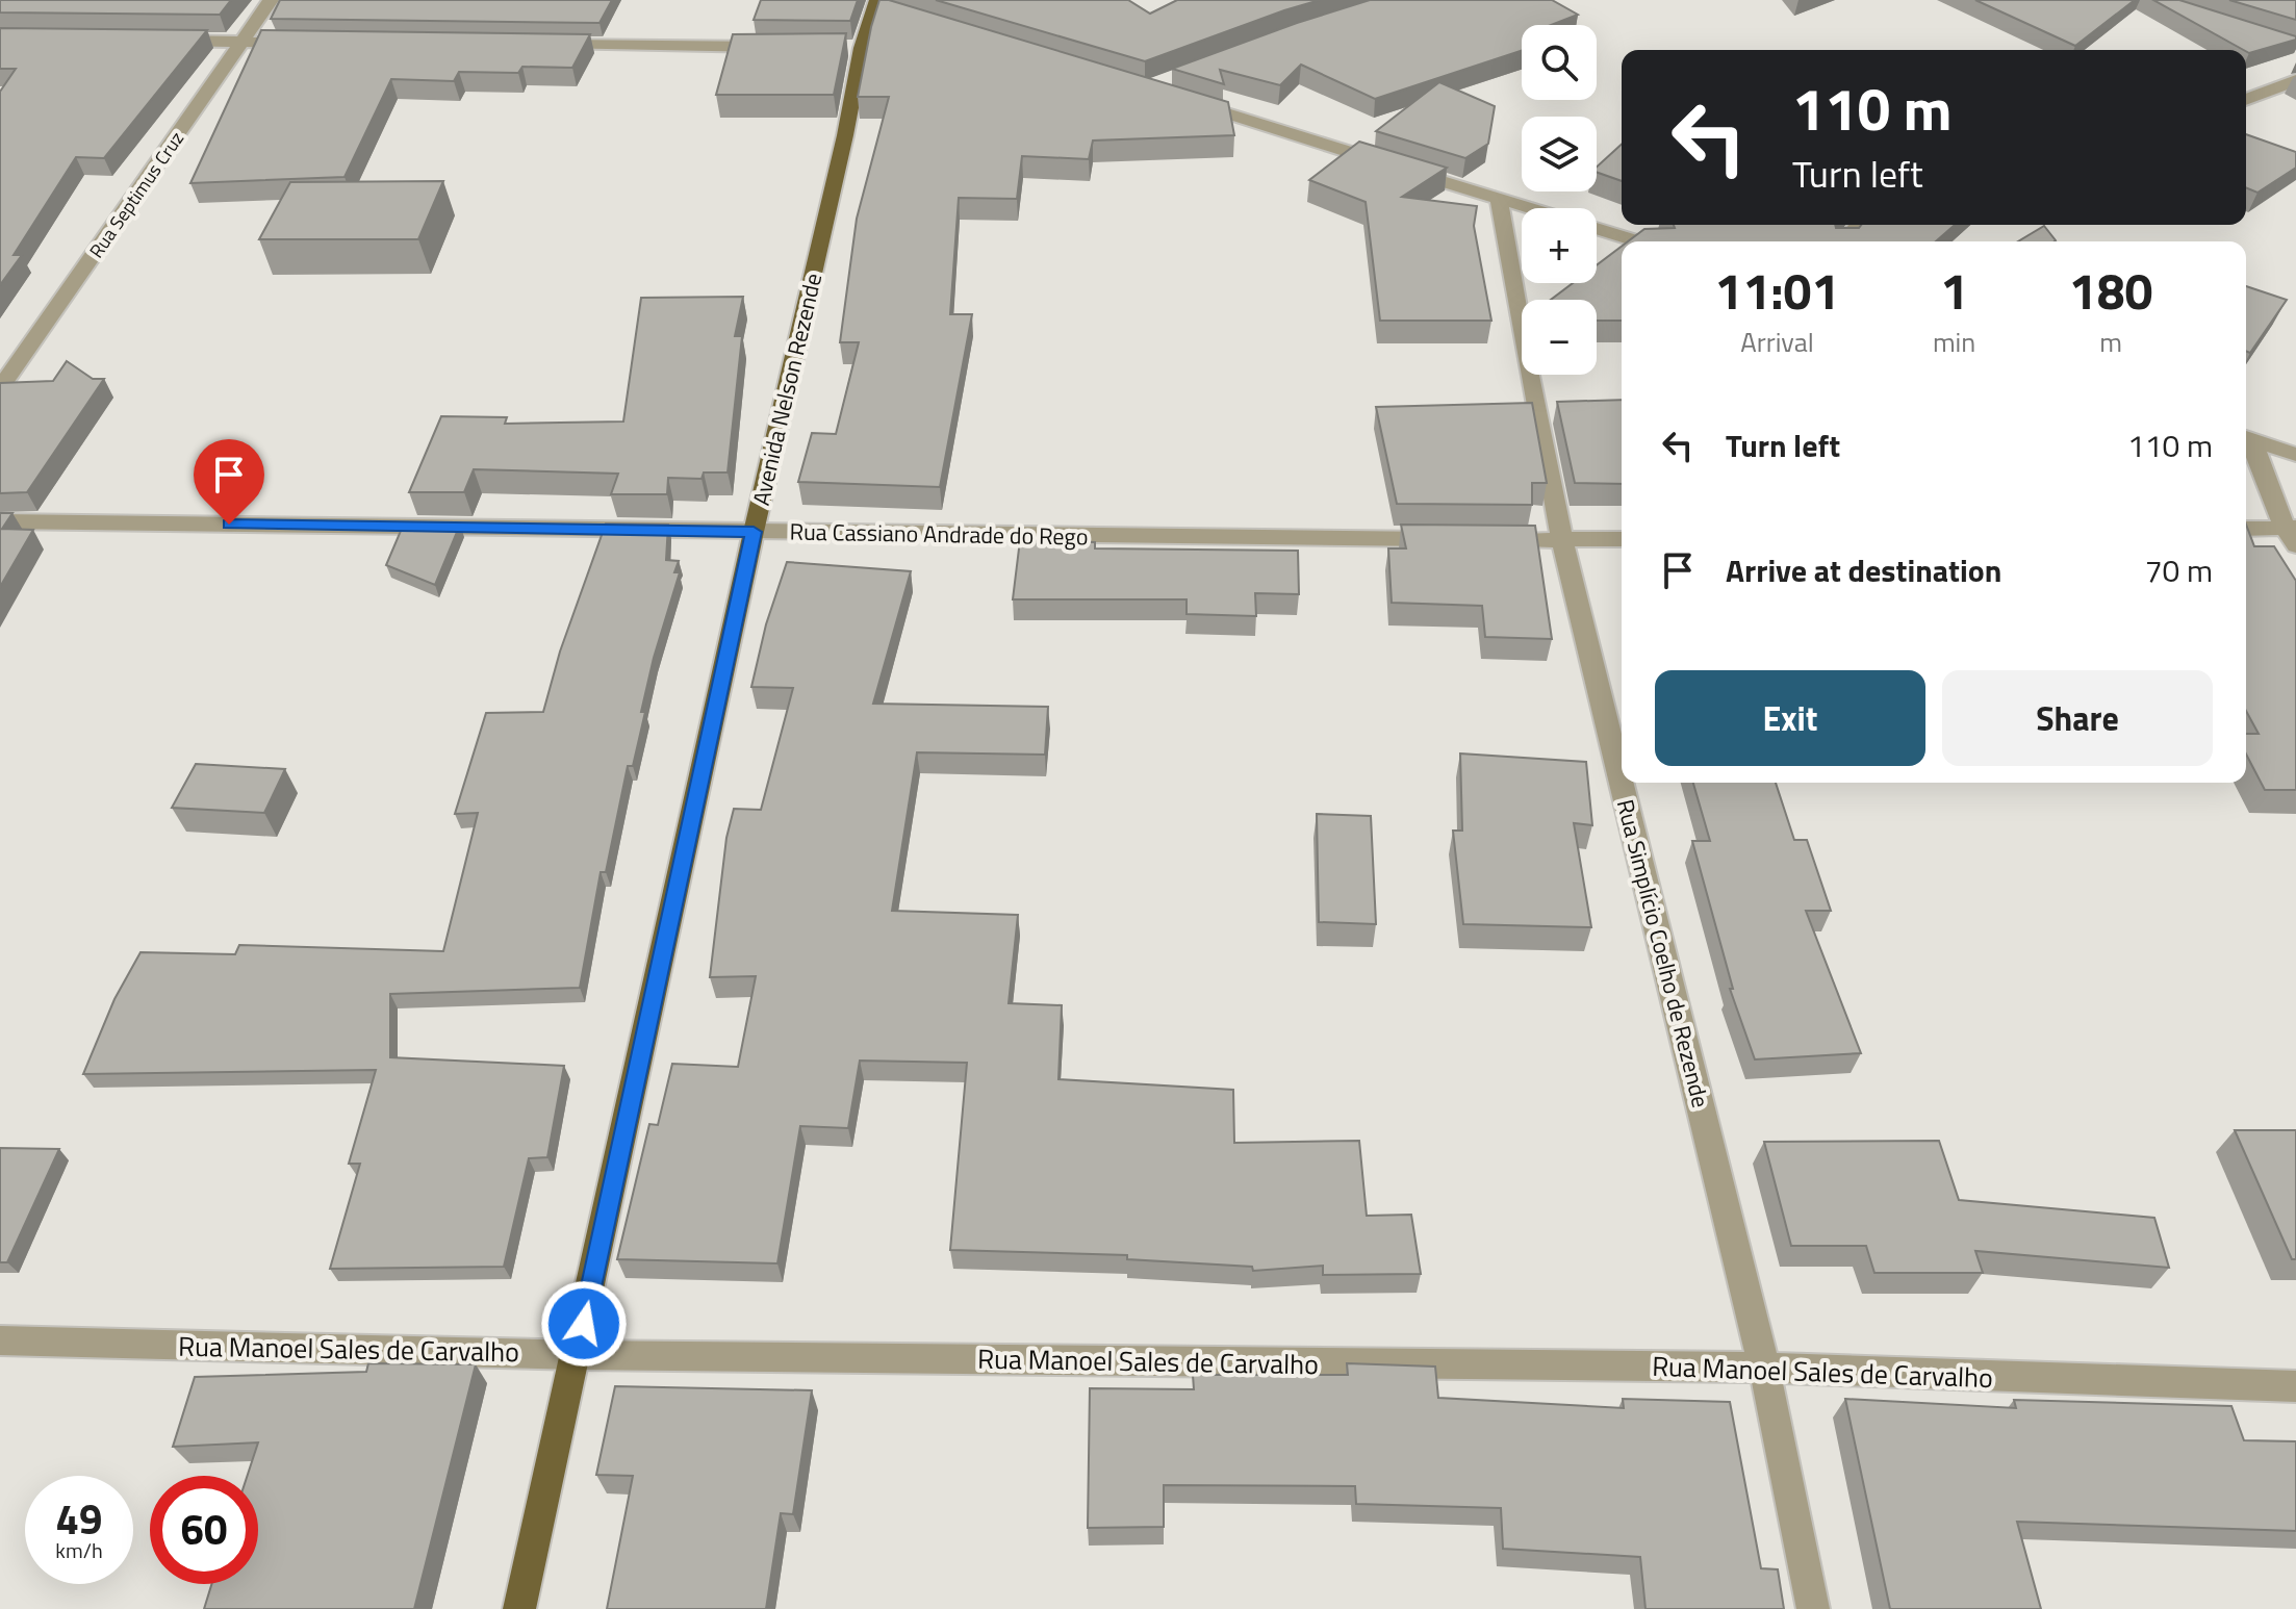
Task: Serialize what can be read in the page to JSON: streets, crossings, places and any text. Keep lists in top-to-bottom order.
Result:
{
  "streets": {
    "main road": ["Avenida Nelson Rezende"],
    "street": [
      "Rua Septimus Cruz",
      "Rua Cassiano Andrade do Rego",
      "Rua Simplício Coelho de Rezende",
      "Rua Manoel Sales de Carvalho"
    ]
  },
  "crossings": [
    ["Avenida Nelson Rezende", "Rua Cassiano Andrade do Rego"],
    ["Avenida Nelson Rezende", "Rua Manoel Sales de Carvalho"],
    ["Rua Cassiano Andrade do Rego", "Rua Simplício Coelho de Rezende"],
    ["Rua Simplício Coelho de Rezende", "Rua Manoel Sales de Carvalho"]
  ],
  "page": {
    "map_buttons": ["+", "−"],
    "turn": ["110 m", "Turn left"],
    "eta": [
      "11:01",
      "Arrival",
      "1",
      "min",
      "180",
      "m"
    ],
    "list": [
      {
        "name": "Turn left",
        "value": "110 m"
      },
      {
        "name": "Arrive at destination",
        "value": "70 m"
      }
    ],
    "buttons": ["Exit", "Share"],
    "speed": "49 km/h",
    "limit": "60"
  }
}
